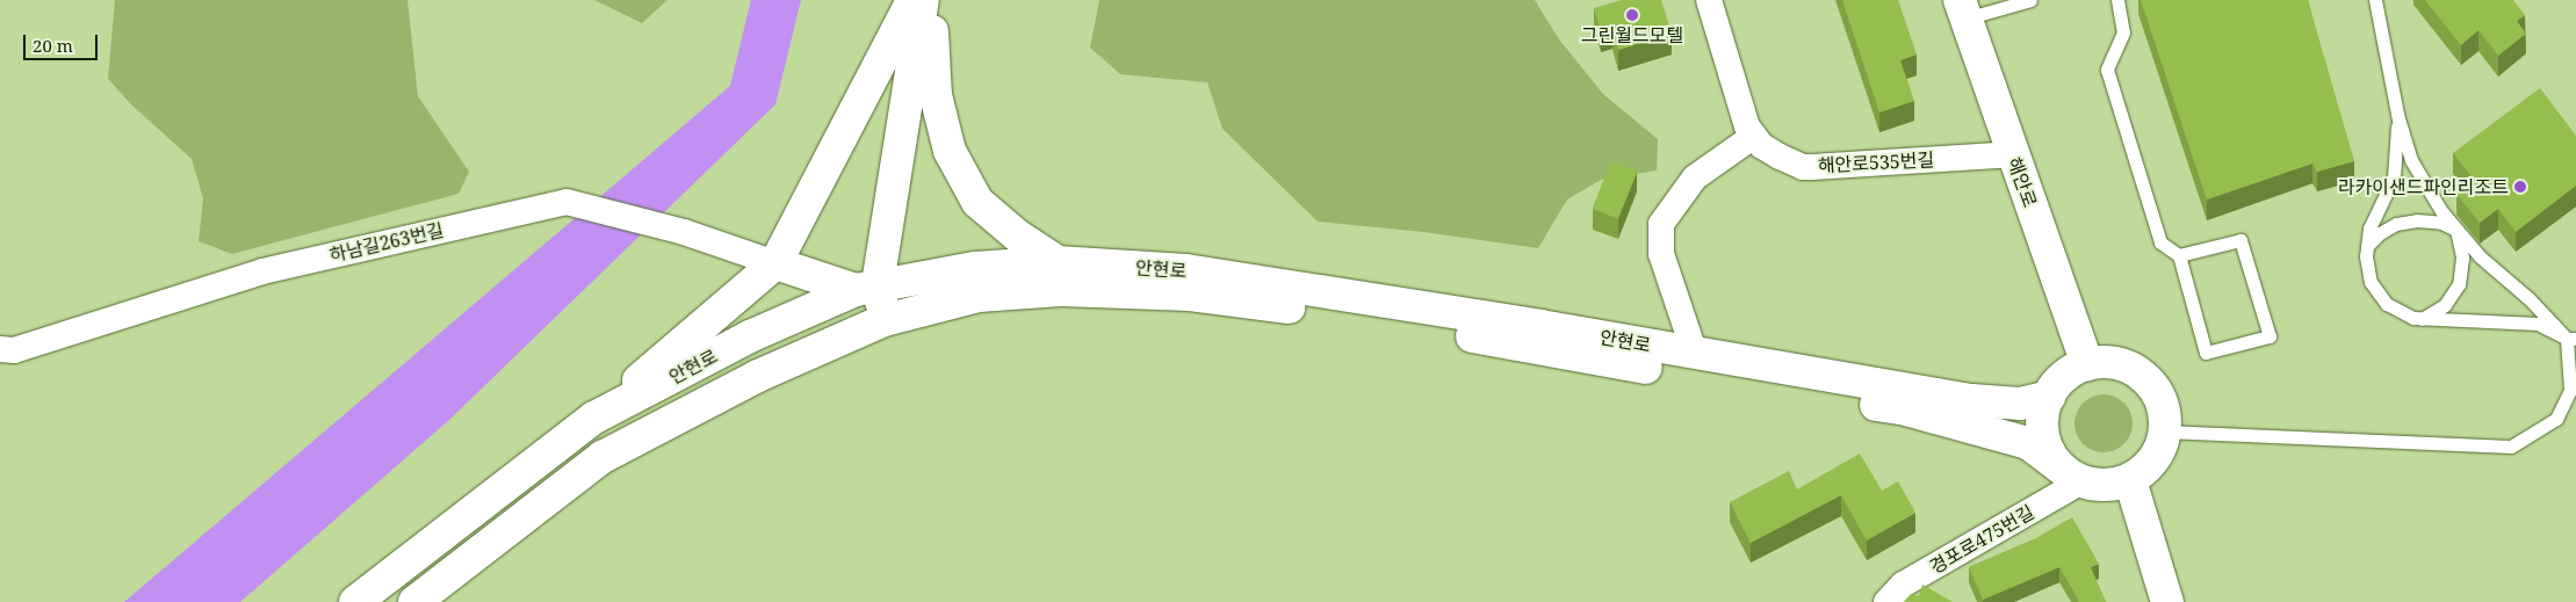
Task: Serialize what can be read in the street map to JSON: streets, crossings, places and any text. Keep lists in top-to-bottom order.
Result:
{
  "streets": {
    "street": [
      "해안로535번길",
      "해안로",
      "하남길263번길",
      "안현로",
      "경포로475번길"
    ]
  },
  "crossings": [
    ["해안로535번길", "해안로"],
    ["해안로", "안현로"],
    ["해안로", "경포로475번길"],
    ["안현로", "경포로475번길"]
  ],
  "places": ["그린월드모텔", "라카이샌드파인리조트"],
  "scale_bar": "20 m"
}
